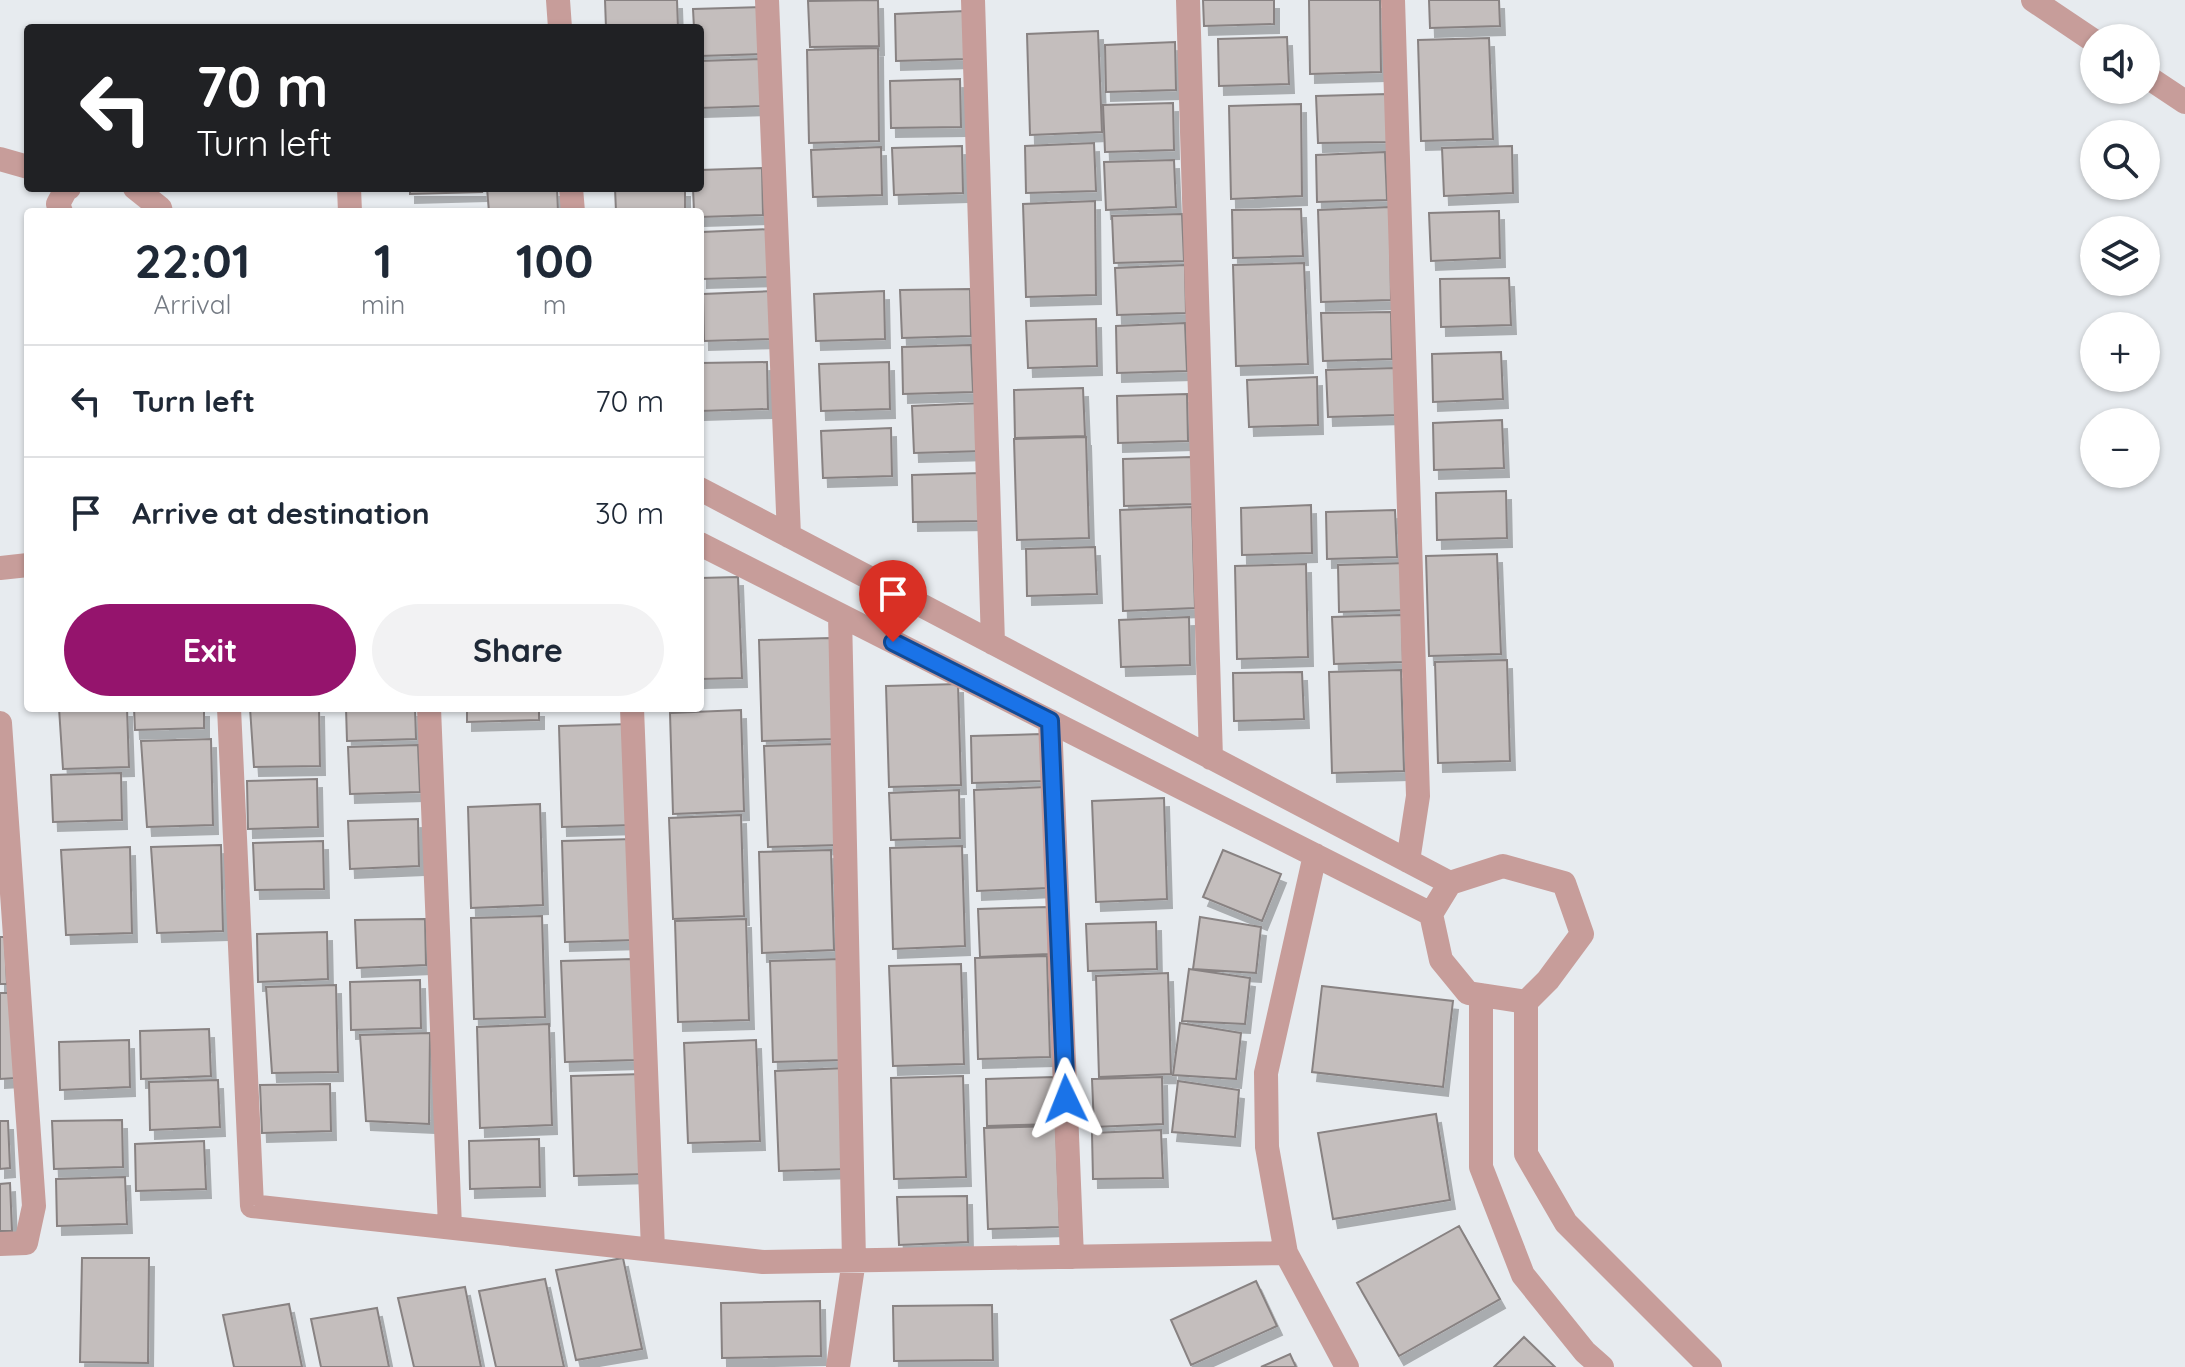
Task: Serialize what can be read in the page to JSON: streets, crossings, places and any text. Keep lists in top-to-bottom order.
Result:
{
  "page": {
    "map_buttons": ["+", "−"],
    "turn": ["70 m", "Turn left"],
    "eta": [
      "22:01",
      "Arrival",
      "1",
      "min",
      "100",
      "m"
    ],
    "list": [
      {
        "name": "Turn left",
        "value": "70 m"
      },
      {
        "name": "Arrive at destination",
        "value": "30 m"
      }
    ],
    "buttons": ["Exit", "Share"]
  }
}
